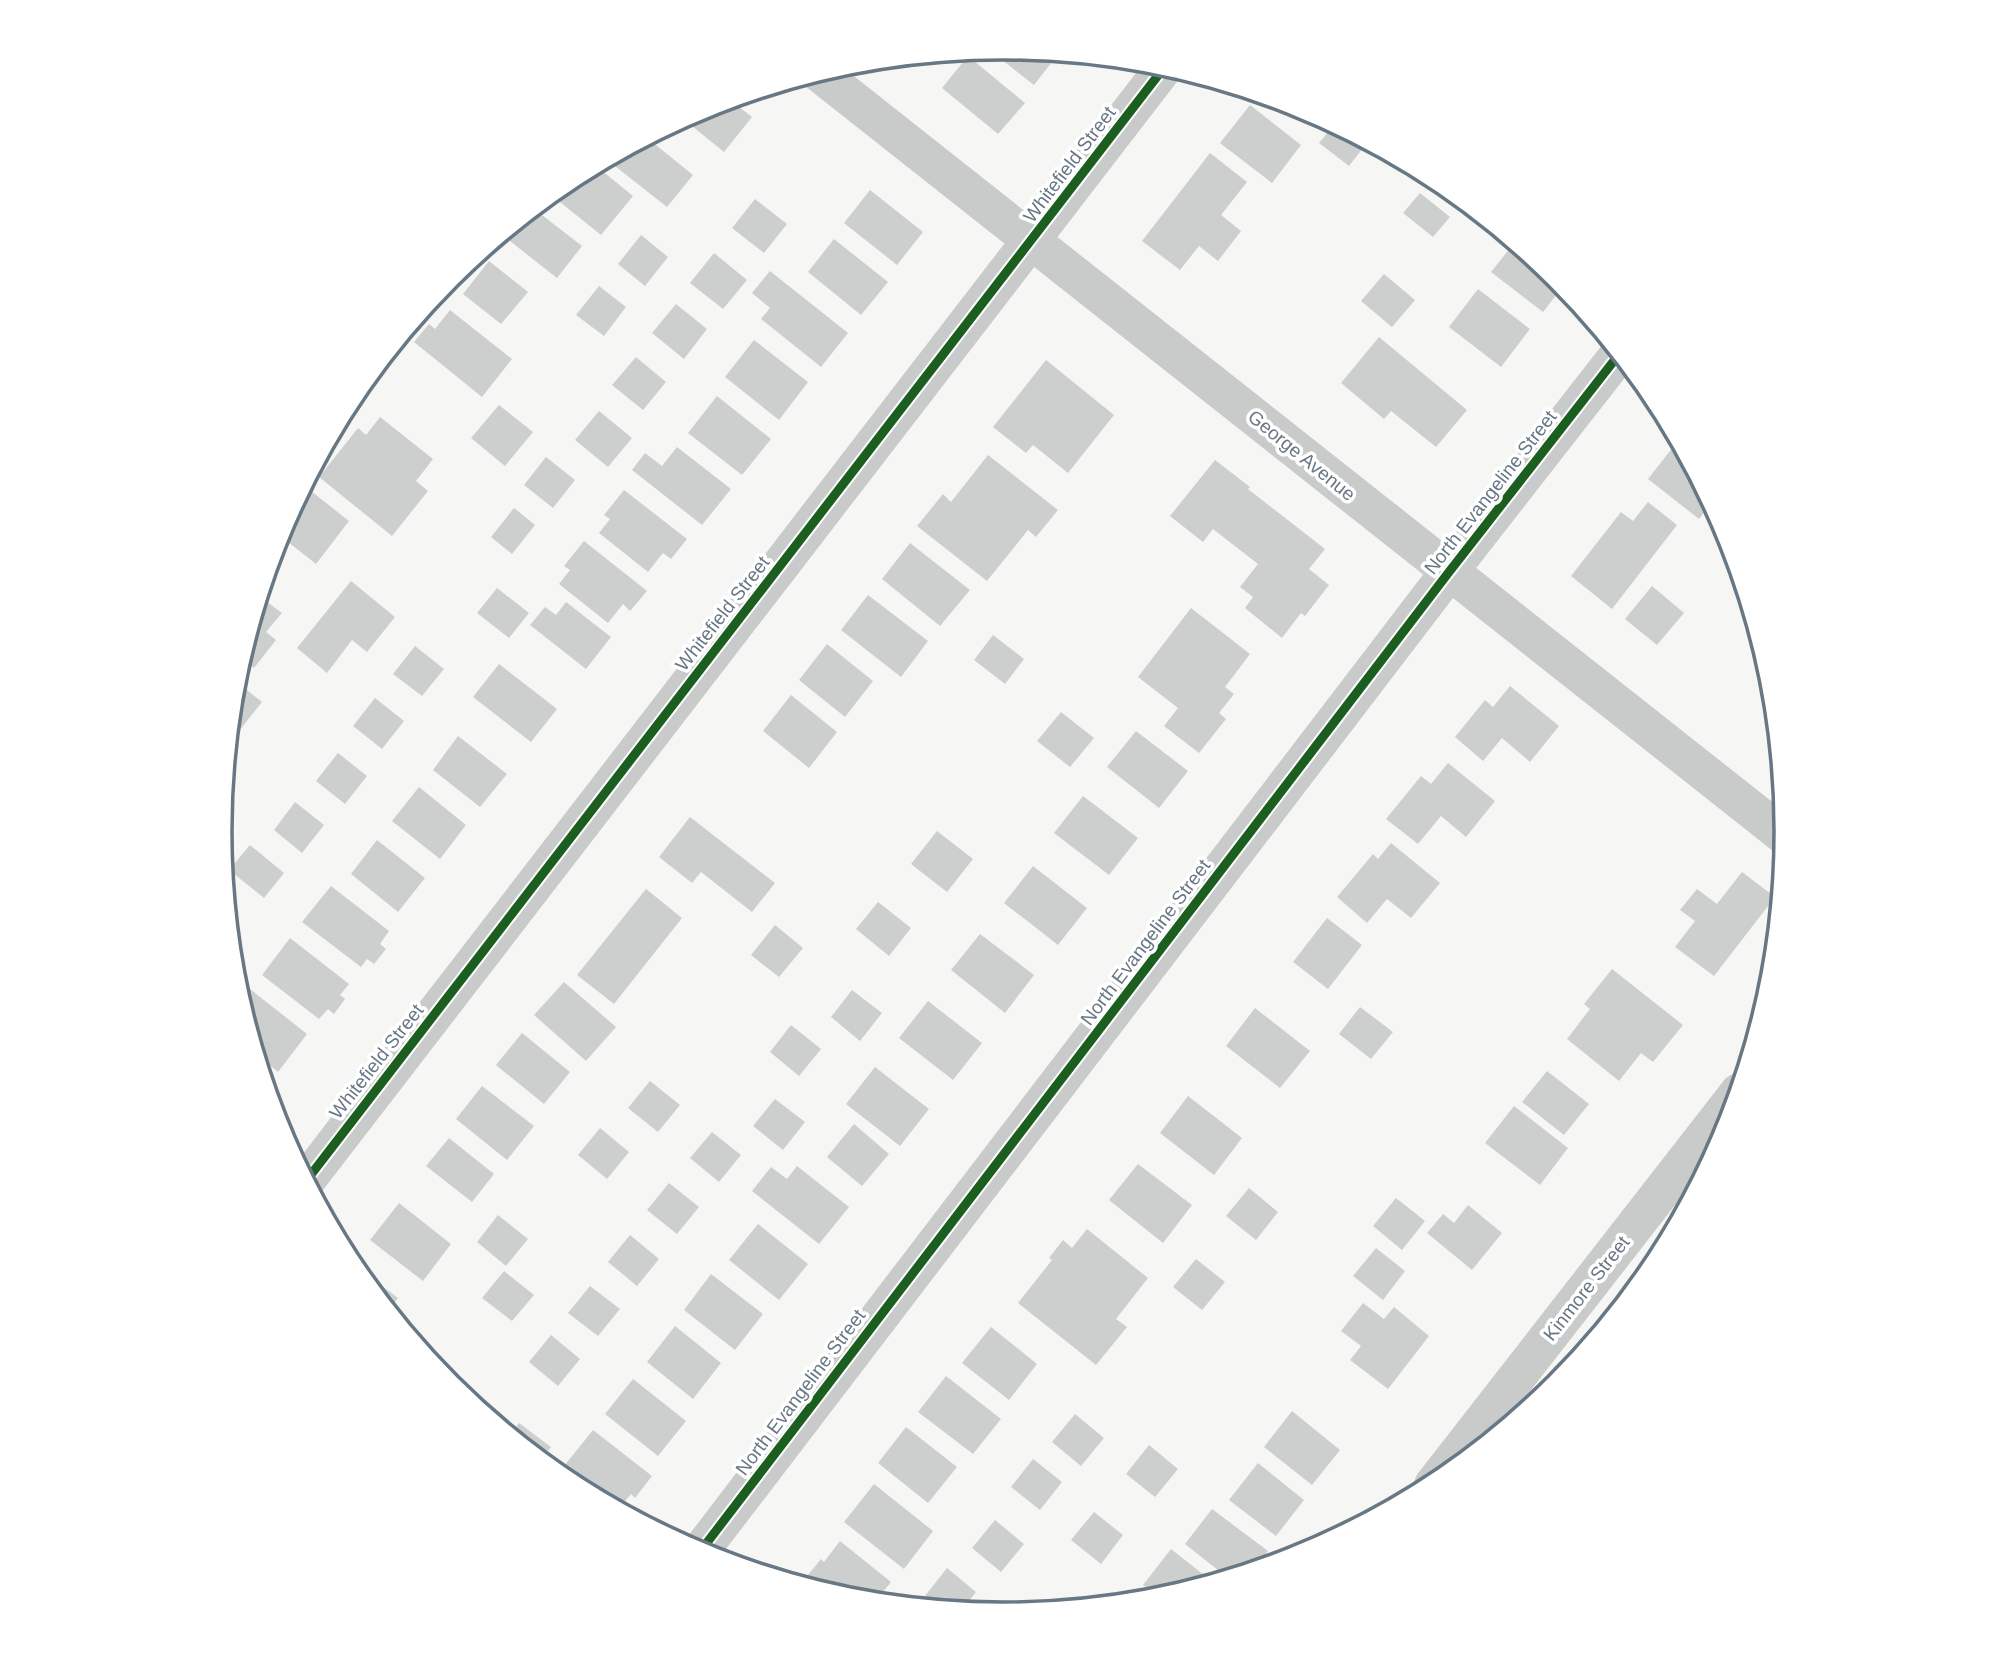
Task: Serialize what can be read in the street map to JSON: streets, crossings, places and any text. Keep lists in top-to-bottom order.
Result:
{
  "streets": {
    "street": [
      "Whitefield Street",
      "George Avenue",
      "North Evangeline Street",
      "Kinmore Street"
    ]
  },
  "crossings": [
    ["Whitefield Street", "George Avenue"],
    ["George Avenue", "North Evangeline Street"]
  ]
}
